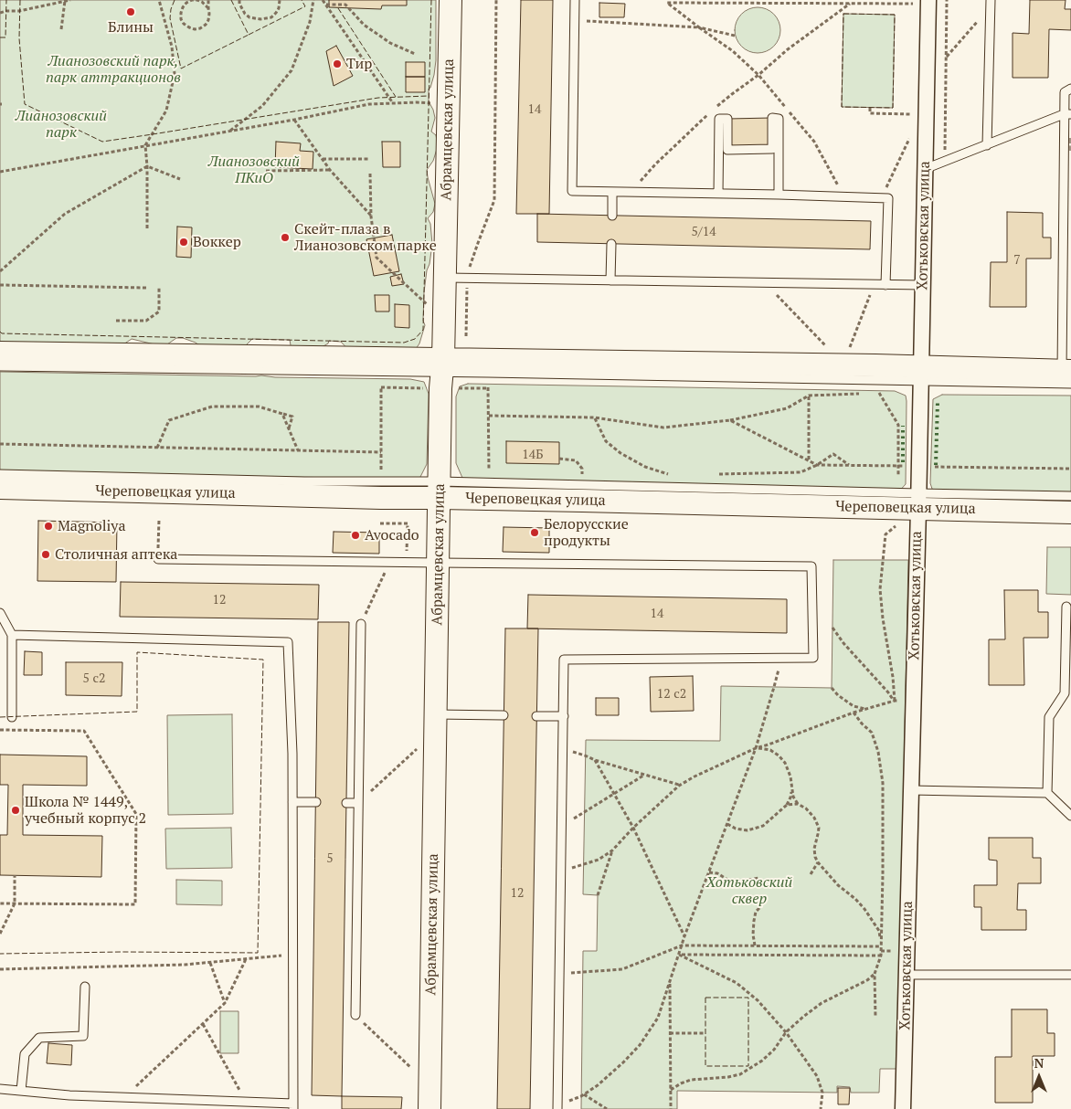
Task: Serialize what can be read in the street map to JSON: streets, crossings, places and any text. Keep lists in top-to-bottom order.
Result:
{
  "streets": {
    "main road": ["Абрамцевская улица", "Череповецкая улица"],
    "street": ["Хотьковская улица"]
  },
  "crossings": [
    ["Абрамцевская улица", "Череповецкая улица"],
    ["Хотьковская улица", "Череповецкая улица"]
  ],
  "parks": [
    "Лианозовский парк, парк аттракционов",
    "Лианозовский парк",
    "Лианозовский ПКиО",
    "Хотьковский сквер"
  ],
  "places": [
    "Блины",
    "Тир",
    "Скейт-плаза в Лианозовском парке",
    "Воккер",
    "Magnoliya",
    "Белорусские продукты",
    "Avocado",
    "Столичная аптека",
    "Школа № 1449, учебный корпус 2"
  ],
  "house_numbers": [
    "14",
    "5/14",
    "7",
    "14Б",
    "12",
    "14",
    "5 с2",
    "12 с2",
    "5",
    "12"
  ],
  "north": "top"
}
